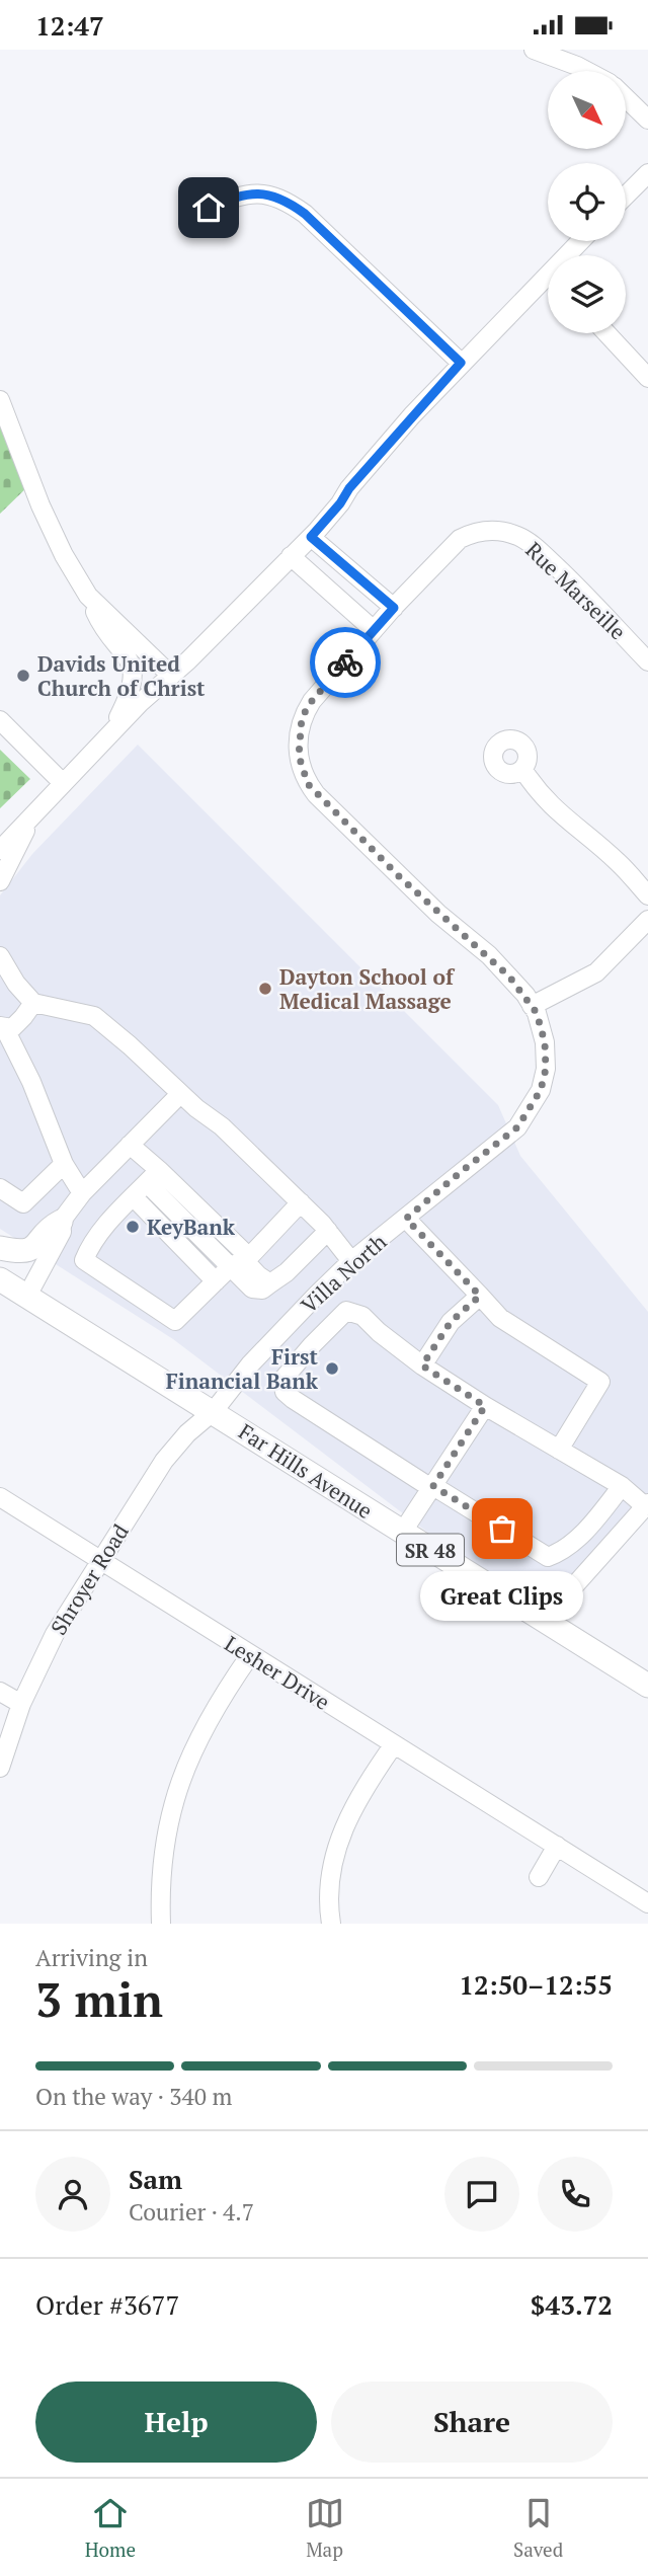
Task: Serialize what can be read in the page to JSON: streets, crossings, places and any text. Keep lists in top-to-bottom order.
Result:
{
  "streets": {
    "main road": ["Far Hills Avenue", "SR 48"],
    "street": [
      "Rue Marseille",
      "Villa North",
      "Shroyer Road",
      "Lesher Drive"
    ]
  },
  "crossings": [
    ["Rue Marseille", "Villa North"],
    ["Villa North", "Far Hills Avenue"],
    ["Villa North", "Shroyer Road"],
    ["Far Hills Avenue", "Shroyer Road"],
    ["Shroyer Road", "Lesher Drive"]
  ],
  "places": [
    "Davids United Church of Christ",
    "Dayton School of Medical Massage",
    "KeyBank",
    "First Financial Bank",
    "Great Clips"
  ],
  "north": "bottom right",
  "page": {
    "status": "12:47",
    "bubble": "Great Clips",
    "heading": ["3 min", "Arriving in", "12:50–12:55"],
    "panel": [
      "Sam",
      "Courier · 4.7",
      "Order #3677",
      "$43.72"
    ],
    "bar": "On the way · 340 m",
    "buttons": ["Help", "Share"],
    "tabs": ["Home", "Map", "Saved"]
  }
}
